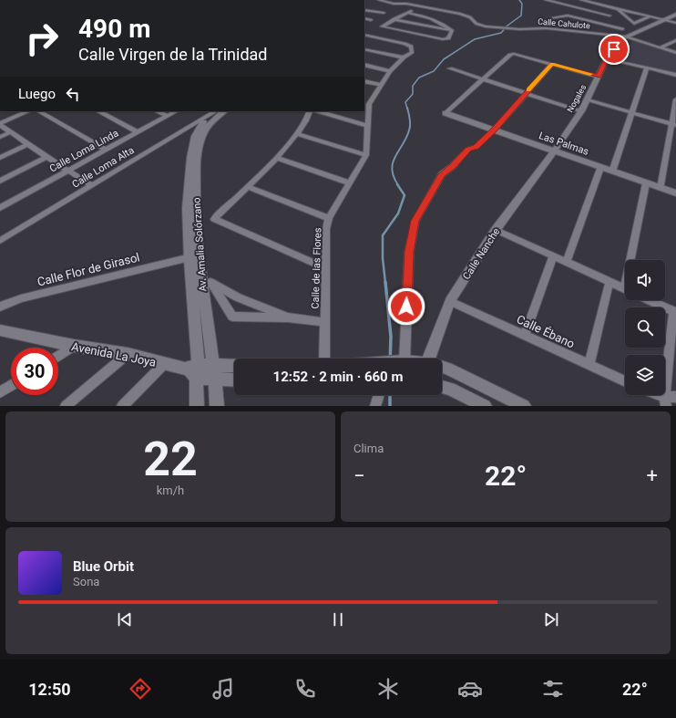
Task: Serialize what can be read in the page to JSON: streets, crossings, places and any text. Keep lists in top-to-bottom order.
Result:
{
  "streets": {
    "street": [
      "Calle Cahulote",
      "Nogales",
      "Las Palmas",
      "Calle Loma Linda",
      "Calle Loma Alta",
      "Av. Amalia Solórzano",
      "Calle Nanche",
      "Calle de las Flores",
      "Calle Flor de Girasol",
      "Calle Ébano",
      "Avenida La Joya"
    ]
  },
  "crossings": [
    ["Calle Cahulote", "Nogales"],
    ["Nogales", "Las Palmas"],
    ["Nogales", "Calle Nanche"],
    ["Las Palmas", "Calle Nanche"],
    ["Av. Amalia Solórzano", "Avenida La Joya"],
    ["Calle Nanche", "Calle Ébano"]
  ],
  "page": {
    "turn": ["490 m", "Calle Virgen de la Trinidad"],
    "then": "Luego",
    "limit": "30",
    "trip": "12:52 · 2 min · 660 m",
    "tile": [
      ["22", "km/h"],
      "Clima"
    ],
    "heat": ["−", "22°", "+"],
    "song": ["Blue Orbit", "Sona"],
    "tabs": ["12:50", "22°"]
  }
}
